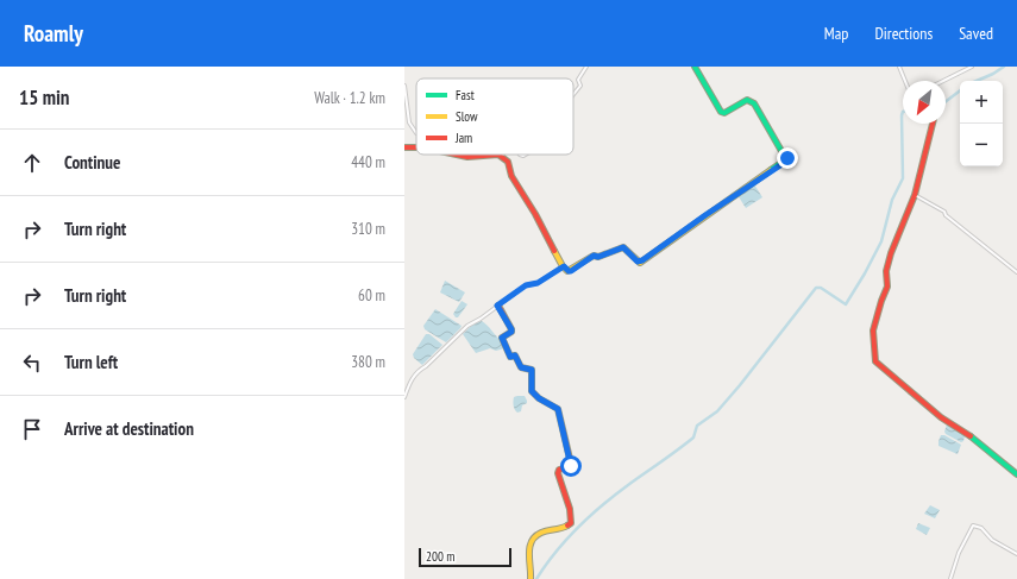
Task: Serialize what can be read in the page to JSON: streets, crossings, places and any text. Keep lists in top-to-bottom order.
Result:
{
  "legend": ["Fast", "Slow", "Jam"],
  "scale_bar": "200 m",
  "north": "bottom left",
  "page": {
    "header": "Roamly",
    "nav": ["Map", "Directions", "Saved"],
    "heading": ["15 min", "Walk · 1.2 km"],
    "map_buttons": ["+", "−"],
    "list": [
      ["Continue", "440 m"],
      ["Turn right", "310 m"],
      ["Turn right", "60 m"],
      ["Turn left", "380 m"],
      "Arrive at destination"
    ],
    "scale": "200 m"
  }
}
